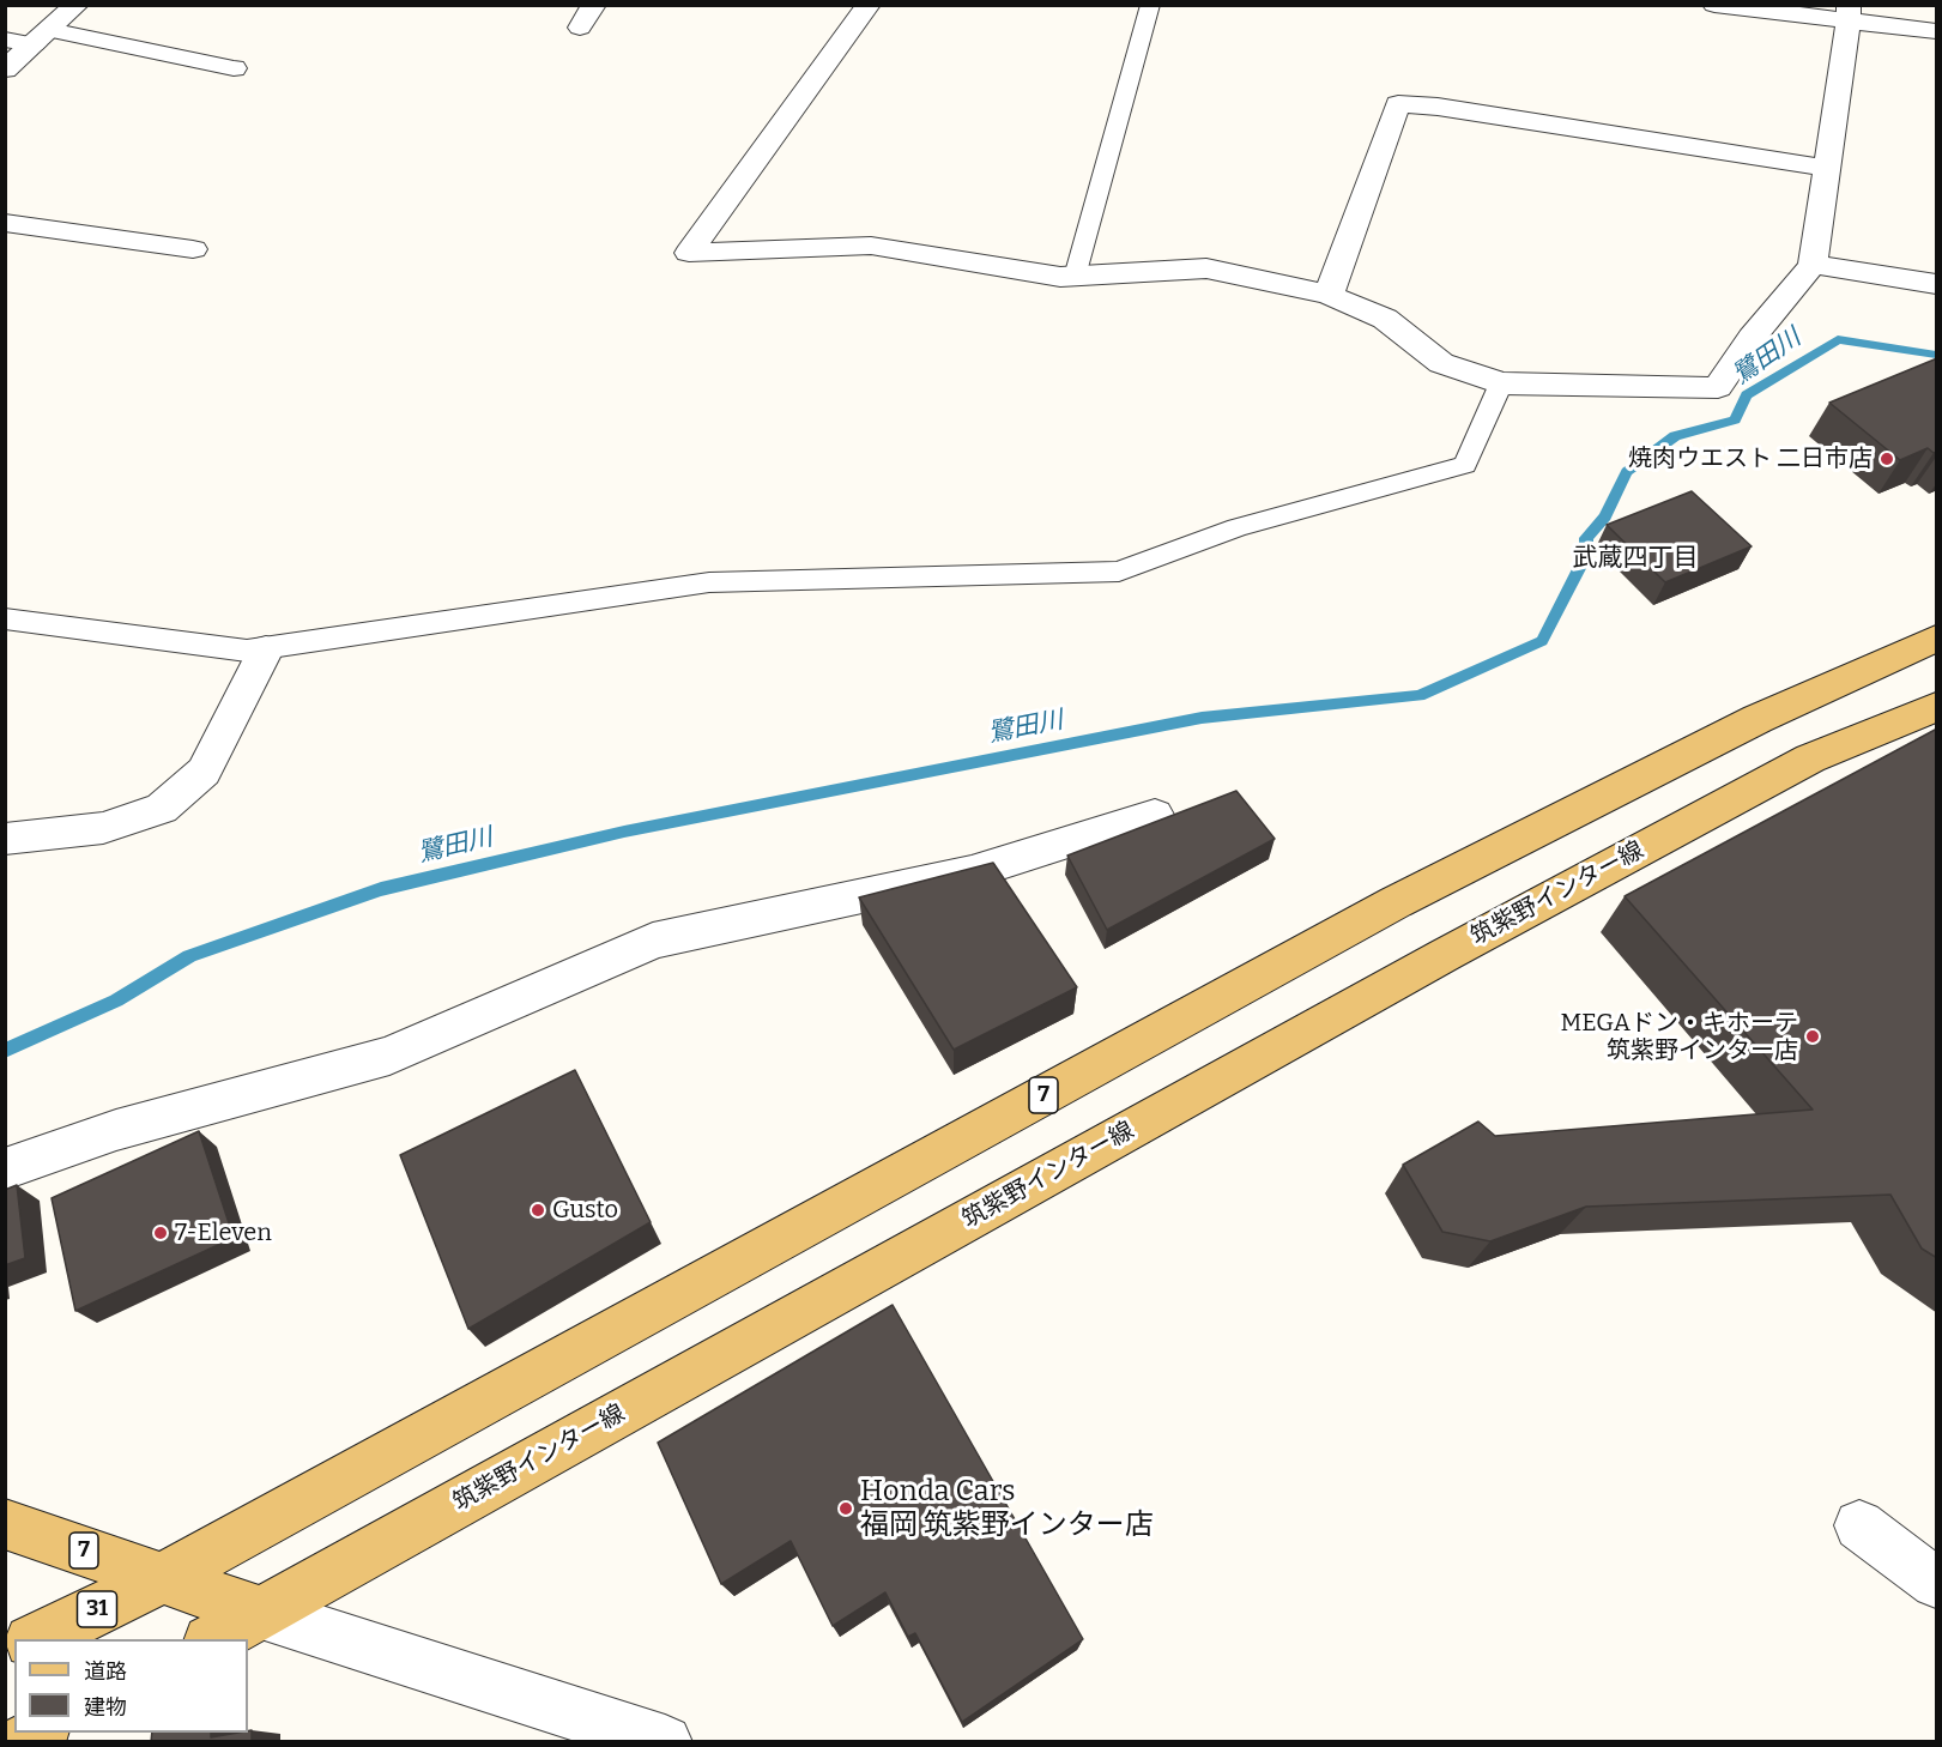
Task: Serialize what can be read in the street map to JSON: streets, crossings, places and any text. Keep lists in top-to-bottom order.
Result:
{
  "streets": {
    "main road": ["筑紫野インター線", "7", "31"]
  },
  "crossings": [
    ["筑紫野インター線", "7"],
    ["7", "31"]
  ],
  "districts": ["武蔵四丁目"],
  "water": ["鷺田川"],
  "places": [
    "焼肉ウエスト 二日市店",
    "MEGAドン・キホーテ 筑紫野インター店",
    "Gusto",
    "7-Eleven",
    "Honda Cars 福岡 筑紫野インター店"
  ],
  "legend": ["道路", "建物"]
}
